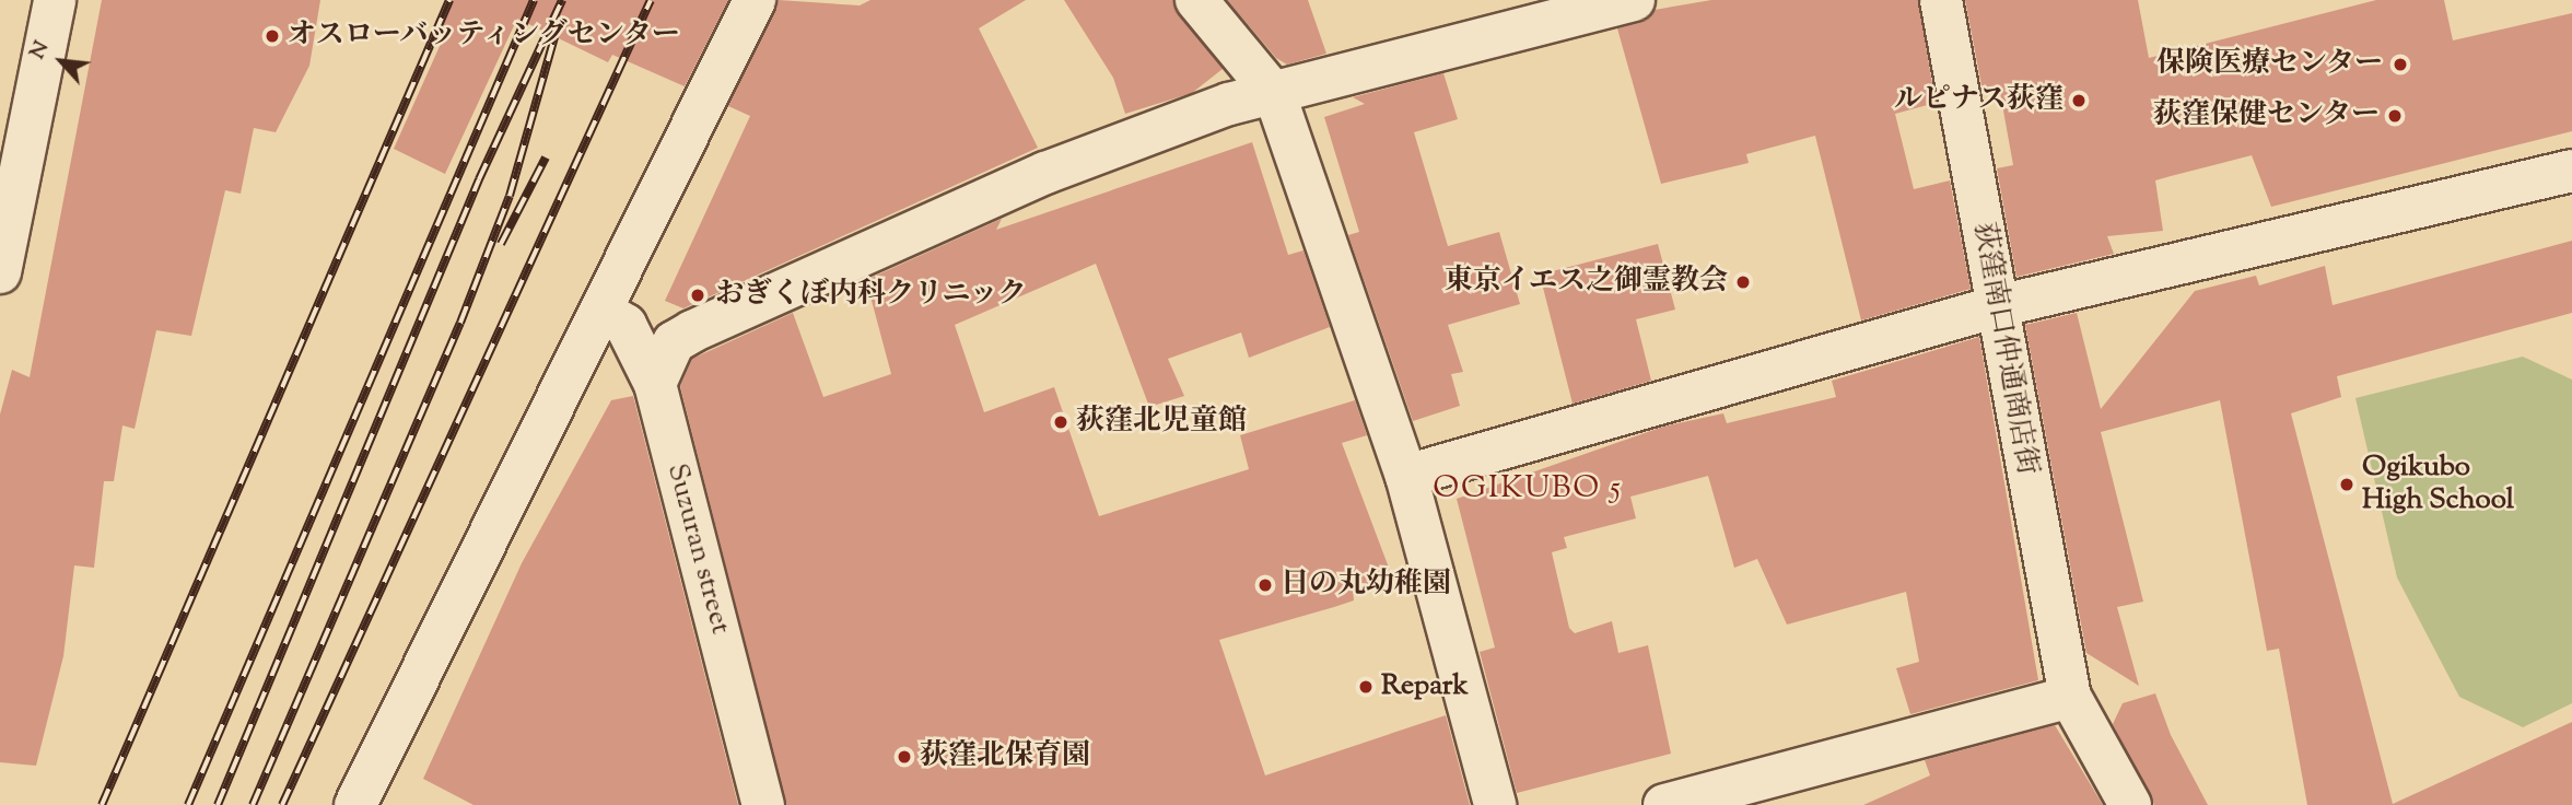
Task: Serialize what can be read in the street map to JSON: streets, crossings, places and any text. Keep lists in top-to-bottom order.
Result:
{
  "streets": {
    "street": ["荻窪南口仲通商店街", "Suzuran street"]
  },
  "districts": ["OGIKUBO 5"],
  "places": [
    "オスローバッティングセンター",
    "保険医療センター",
    "ルピナス荻窪",
    "荻窪保健センター",
    "東京イエス之御霊教会",
    "おぎくぼ内科クリニック",
    "荻窪北児童館",
    "Ogikubo High School",
    "日の丸幼稚園",
    "Repark",
    "荻窪北保育園"
  ],
  "north": "top left"
}
